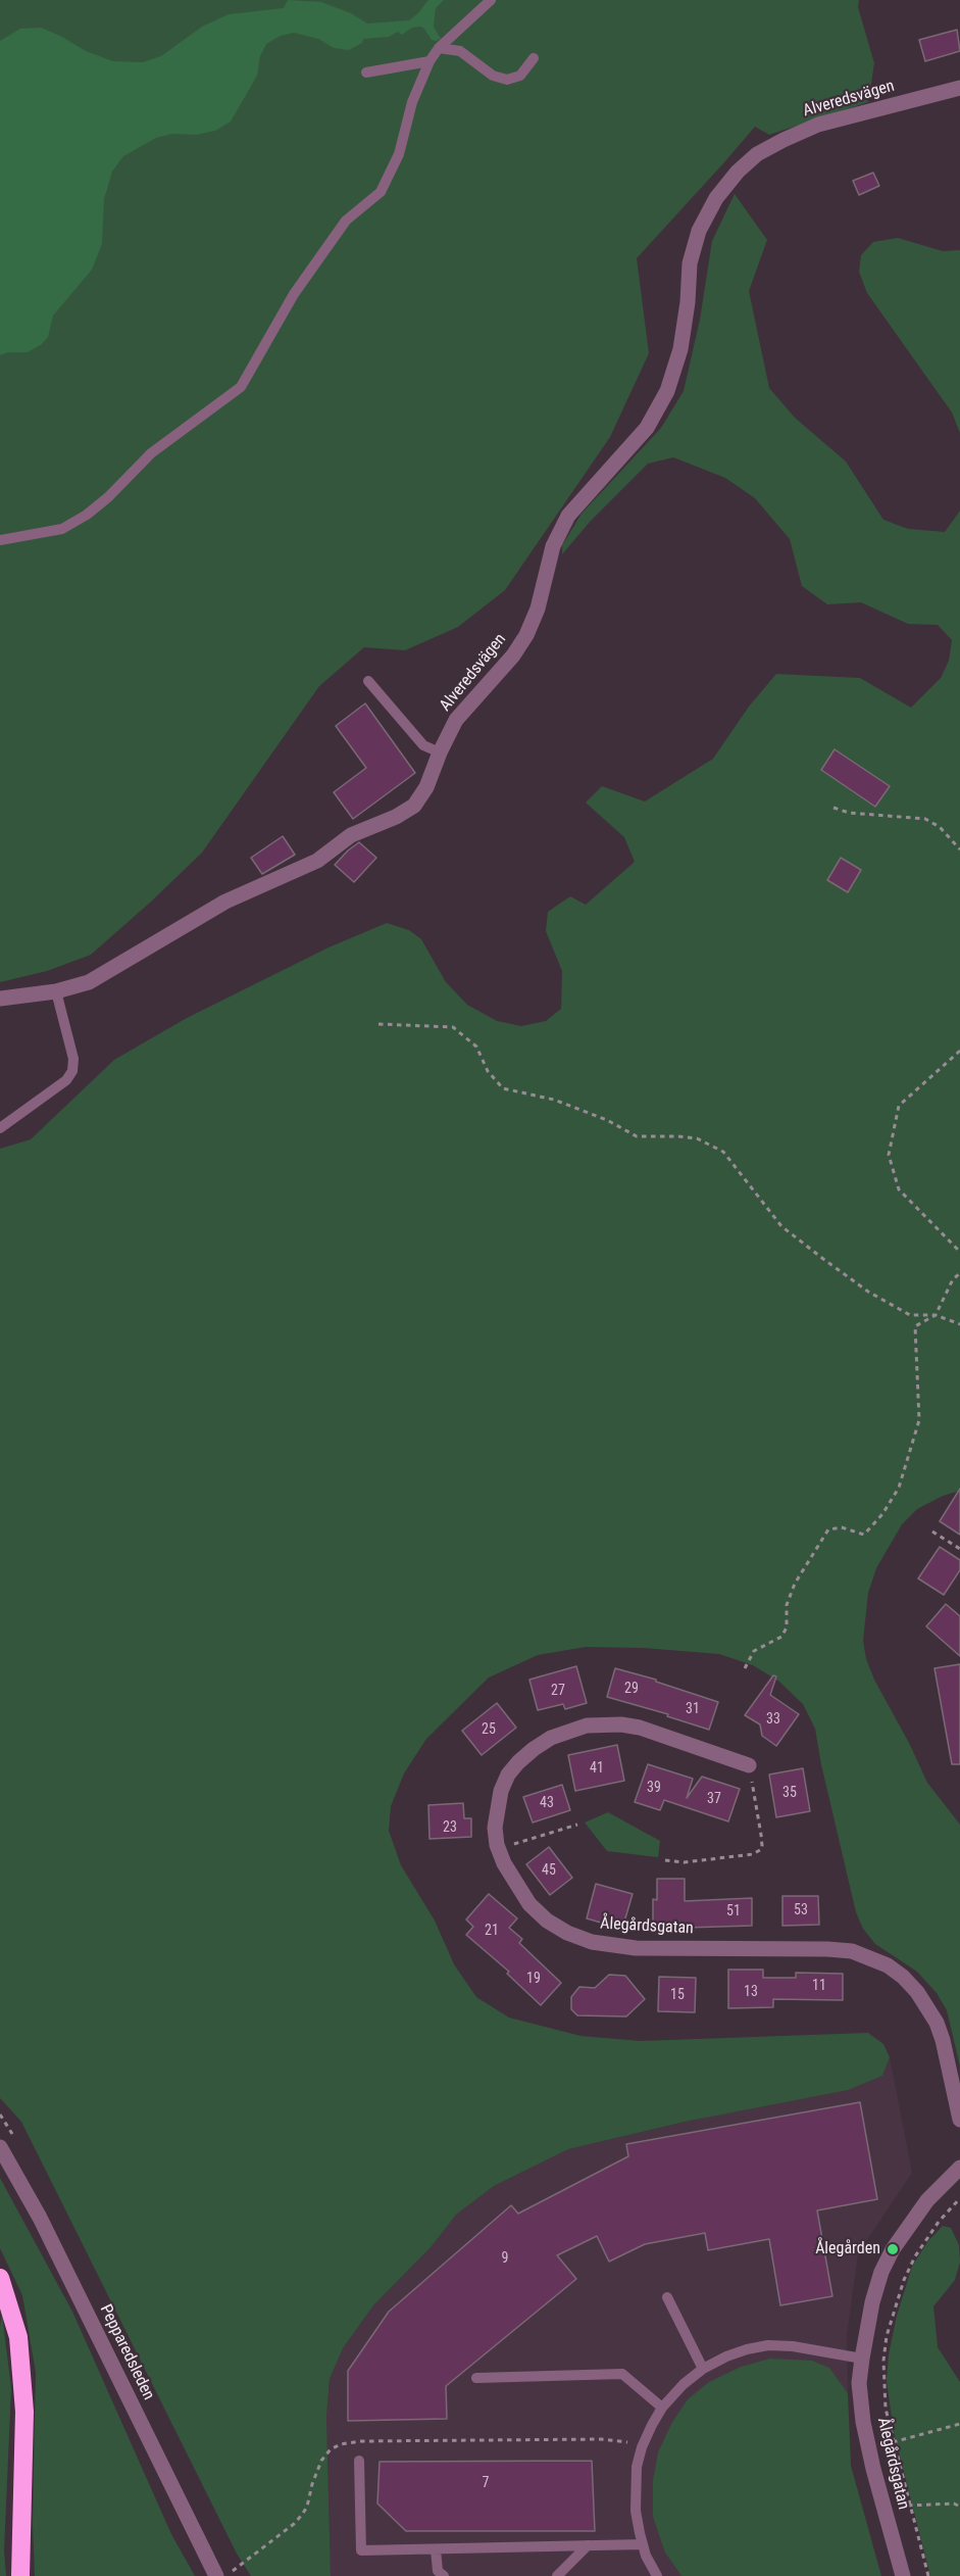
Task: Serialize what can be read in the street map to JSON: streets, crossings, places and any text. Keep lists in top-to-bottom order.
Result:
{
  "streets": {
    "street": ["Alveredsvägen", "Ålegårdsgatan", "Pepparedsleden"]
  },
  "places": ["Ålegården"],
  "house_numbers": [
    "29",
    "27",
    "31",
    "33",
    "25",
    "41",
    "39",
    "35",
    "37",
    "43",
    "23",
    "45",
    "53",
    "51",
    "21",
    "19",
    "11",
    "13",
    "15",
    "9",
    "7"
  ]
}
